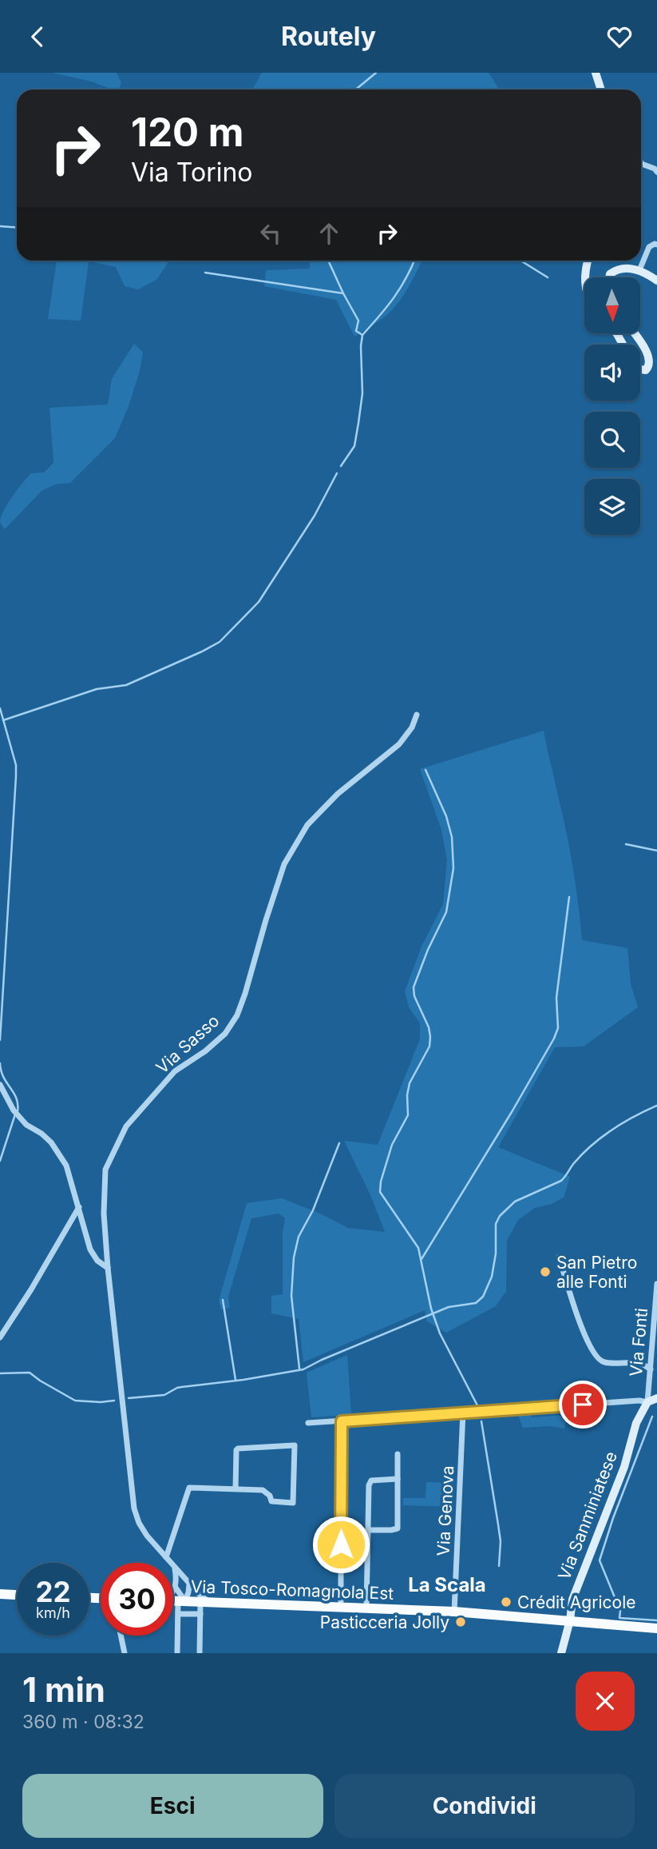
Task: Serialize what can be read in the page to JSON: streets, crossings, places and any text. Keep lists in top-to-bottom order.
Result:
{
  "streets": {
    "main road": ["Via Tosco-Romagnola Est"],
    "street": [
      "Via Sasso",
      "Via Fonti",
      "Via Genova",
      "Via Sanminiatese"
    ]
  },
  "crossings": [
    ["Via Sasso", "Via Tosco-Romagnola Est"],
    ["Via Fonti", "Via Sanminiatese"],
    ["Via Genova", "Via Tosco-Romagnola Est"],
    ["Via Sanminiatese", "Via Tosco-Romagnola Est"]
  ],
  "districts": ["La Scala"],
  "places": ["San Pietro alle Fonti", "Crédit Agricole", "Pasticceria Jolly"],
  "north": "bottom",
  "page": {
    "header": "Routely",
    "turn": ["120 m", "Via Torino"],
    "speed": "22 km/h",
    "limit": "30",
    "heading": ["1 min", "360 m · 08:32"],
    "buttons": ["Esci", "Condividi"]
  }
}
